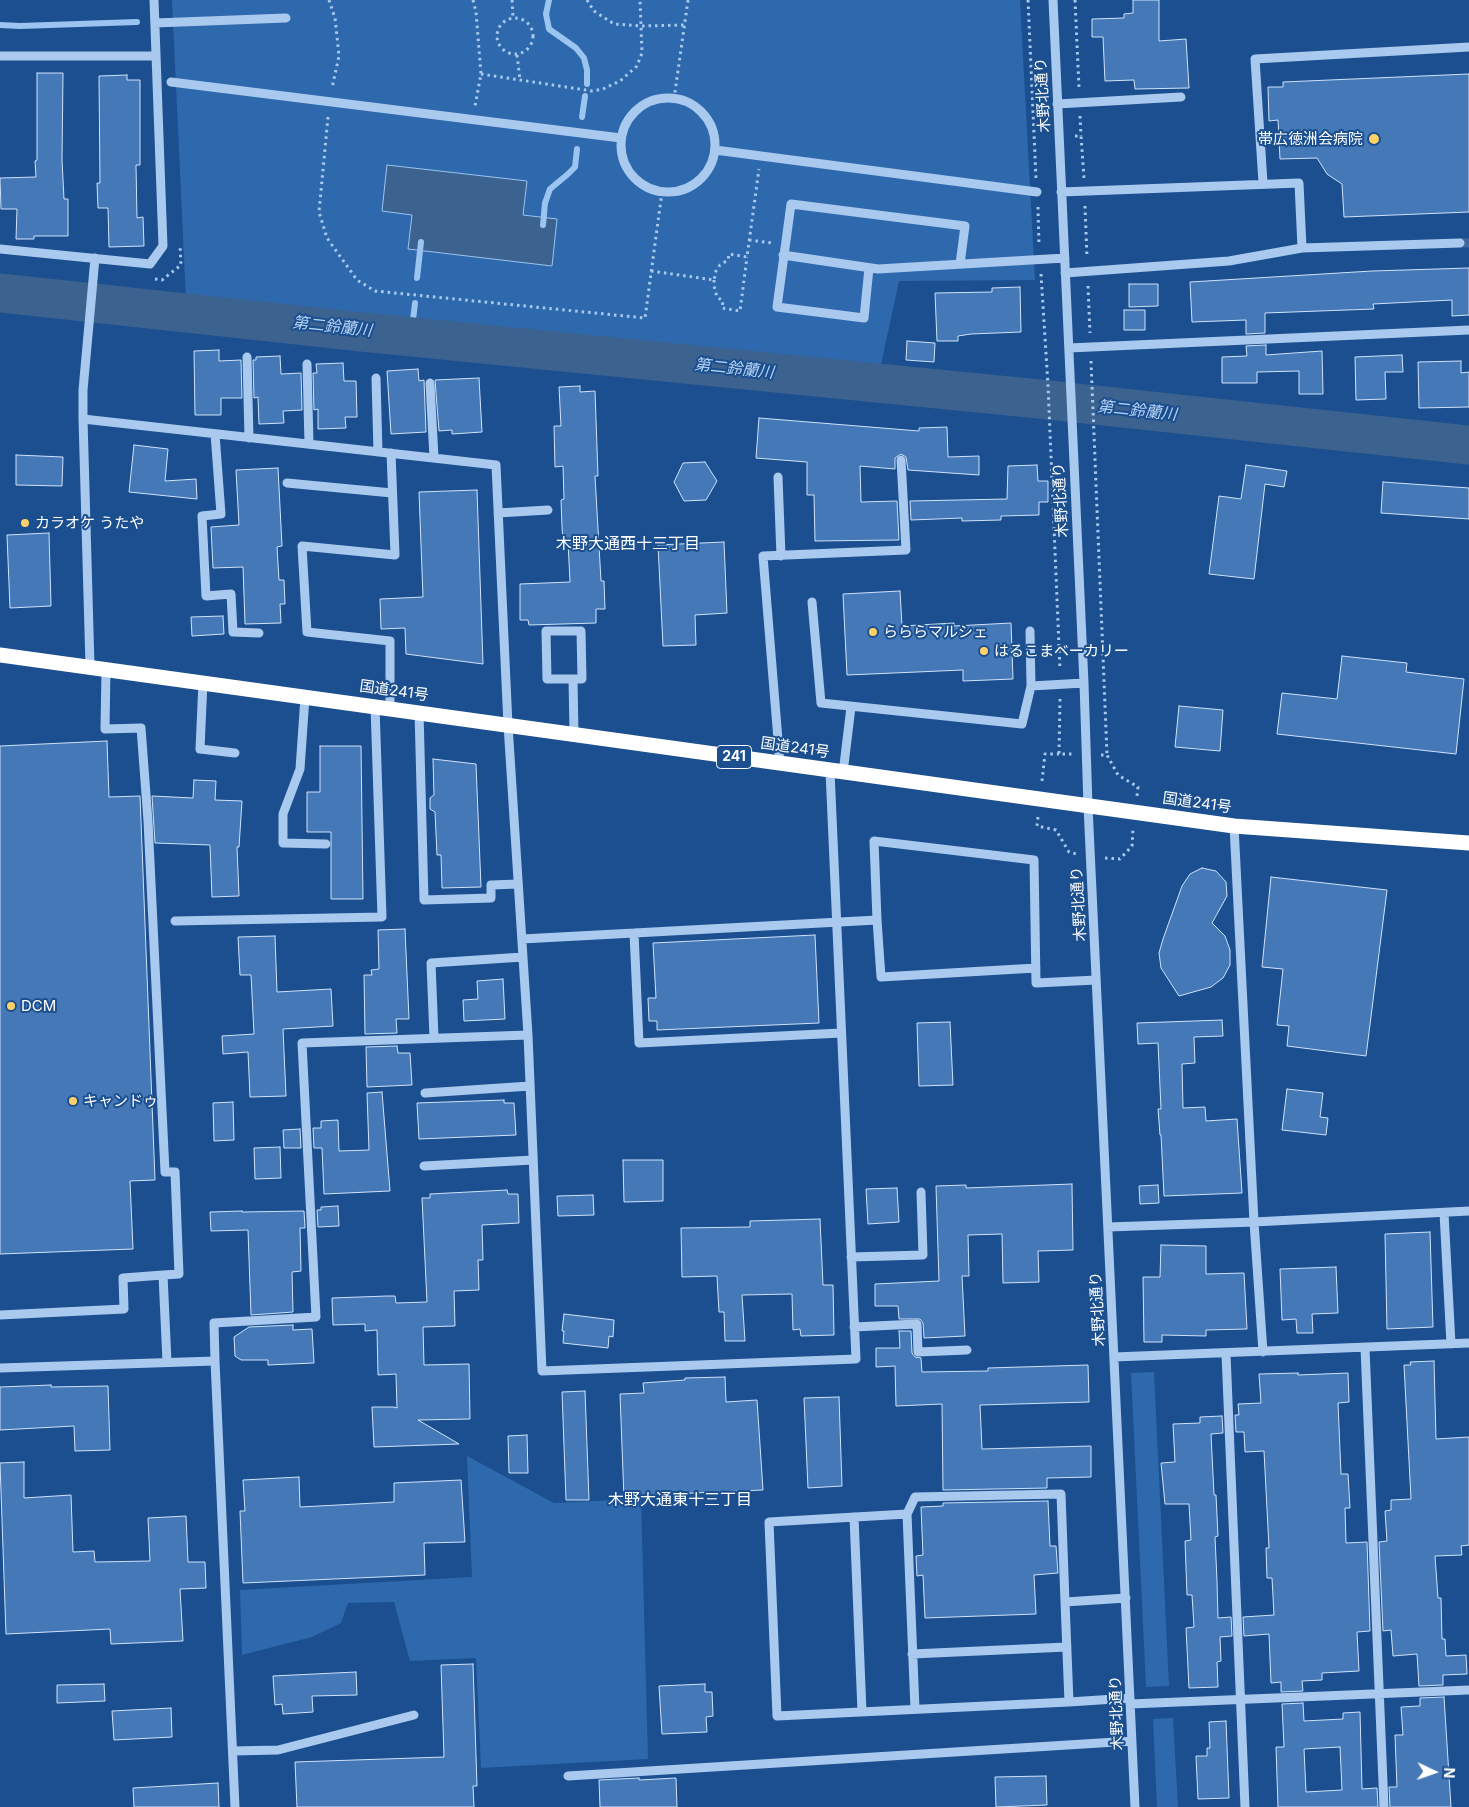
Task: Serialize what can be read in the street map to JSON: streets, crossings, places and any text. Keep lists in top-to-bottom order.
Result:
{
  "streets": {
    "highway": ["国道241号", "241"],
    "street": ["木野北通り"]
  },
  "crossings": [
    ["木野北通り", "国道241号"]
  ],
  "districts": ["木野大通西十三丁目", "木野大通東十三丁目"],
  "water": ["第二鈴蘭川"],
  "places": [
    "帯広徳洲会病院",
    "カラオケ うたや",
    "らららマルシェ",
    "はるこまベーカリー",
    "DCM",
    "キャンドゥ"
  ],
  "north": "right"
}
